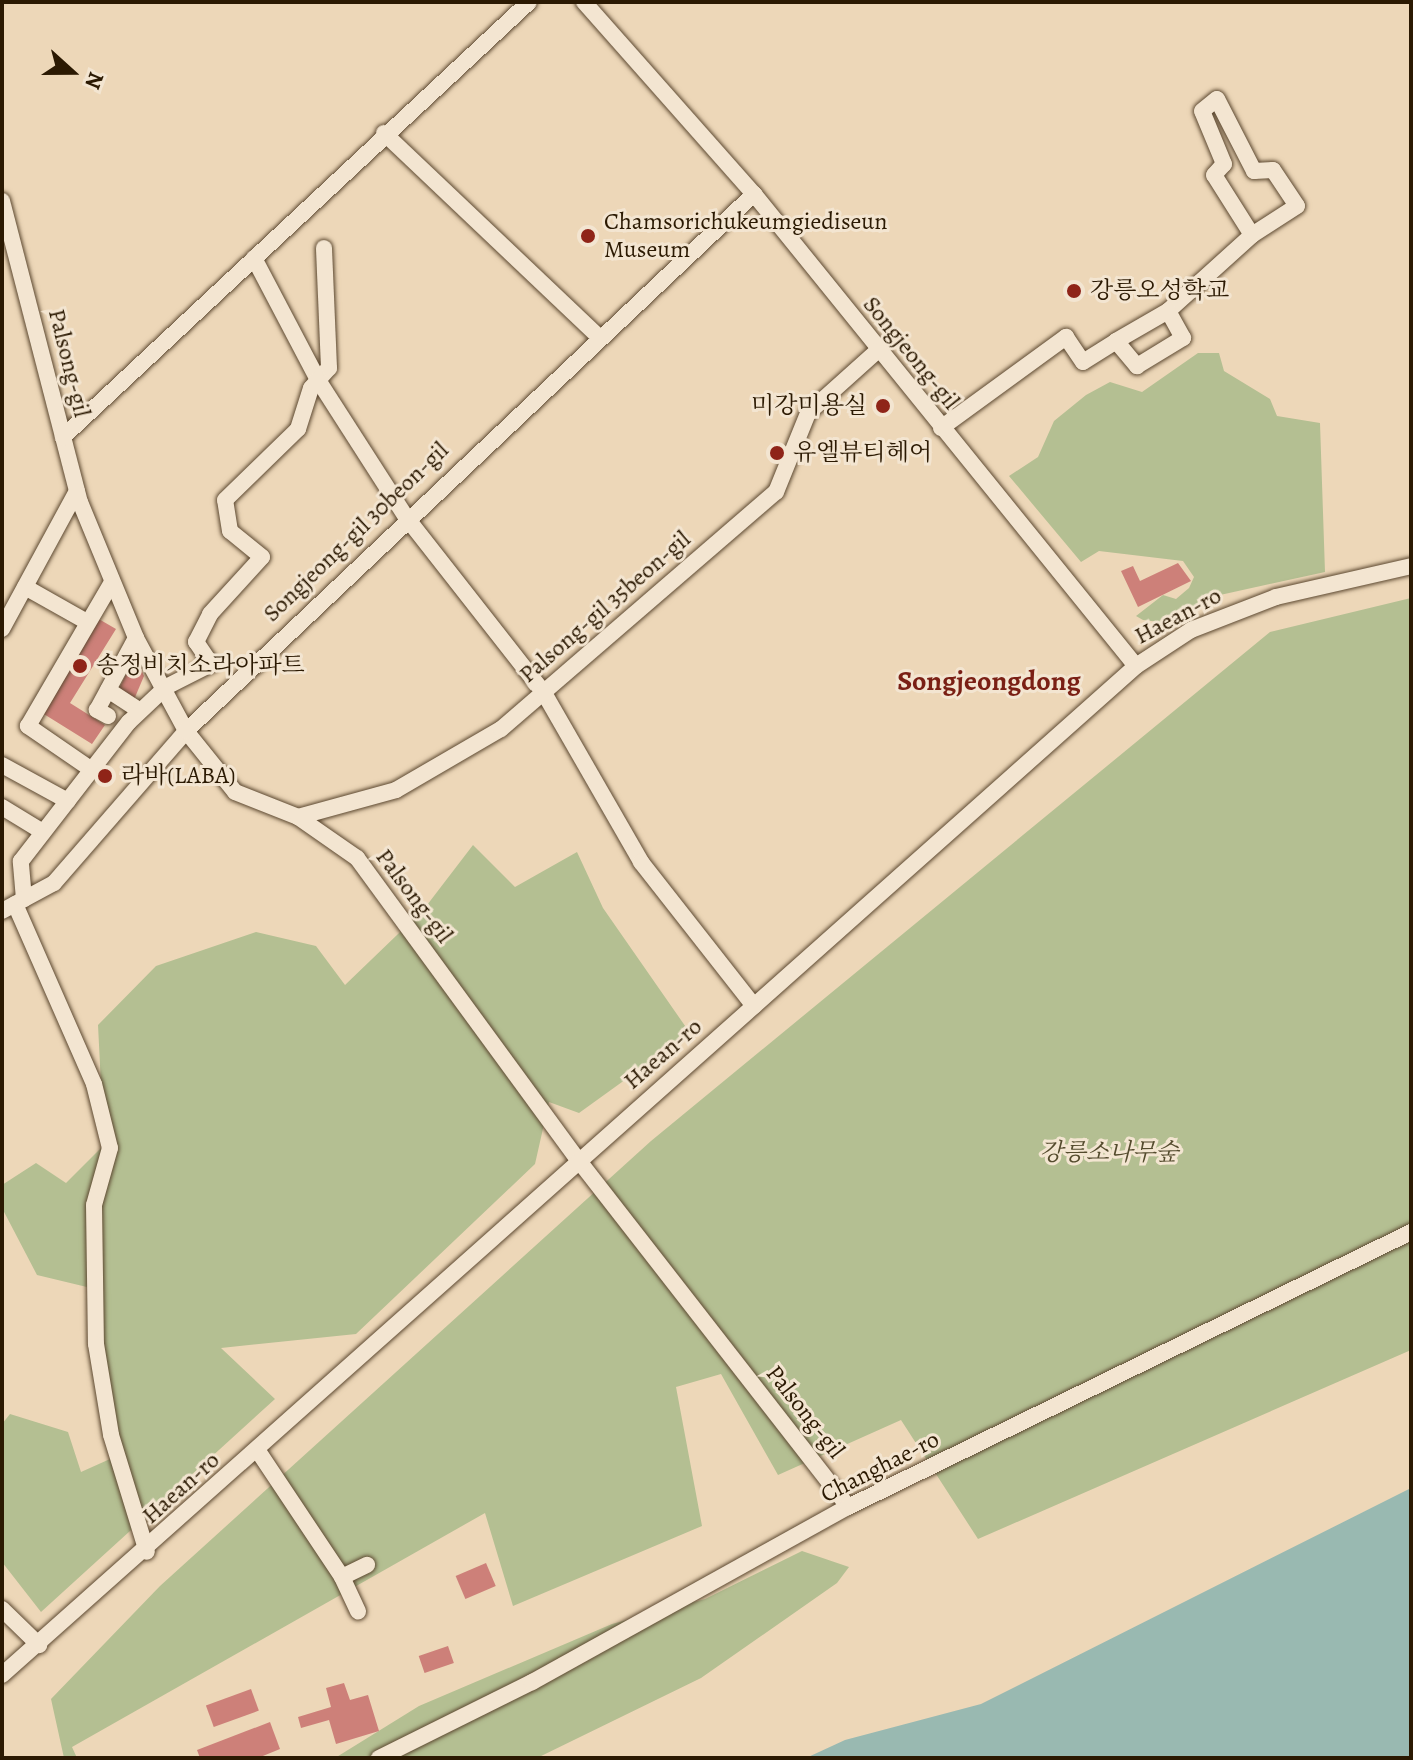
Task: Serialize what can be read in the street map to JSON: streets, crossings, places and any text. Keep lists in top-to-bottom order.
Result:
{
  "streets": {
    "street": [
      "Songjeong-gil",
      "Palsong-gil",
      "Songjeong-gil 30beon-gil",
      "Palsong-gil 35beon-gil",
      "Haean-ro",
      "Changhae-ro"
    ]
  },
  "crossings": [
    ["Songjeong-gil", "Songjeong-gil 30beon-gil"],
    ["Songjeong-gil", "Palsong-gil 35beon-gil"],
    ["Songjeong-gil", "Haean-ro"],
    ["Palsong-gil", "Songjeong-gil 30beon-gil"],
    ["Palsong-gil", "Palsong-gil 35beon-gil"],
    ["Palsong-gil", "Haean-ro"],
    ["Palsong-gil", "Changhae-ro"]
  ],
  "districts": ["Songjeongdong"],
  "parks": ["강릉소나무숲"],
  "places": [
    "Chamsorichukeumgiediseun Museum",
    "강릉오성학교",
    "미강미용실",
    "유엘뷰티헤어",
    "송정비치소라아파트",
    "라바(LABA)"
  ],
  "north": "right"
}
